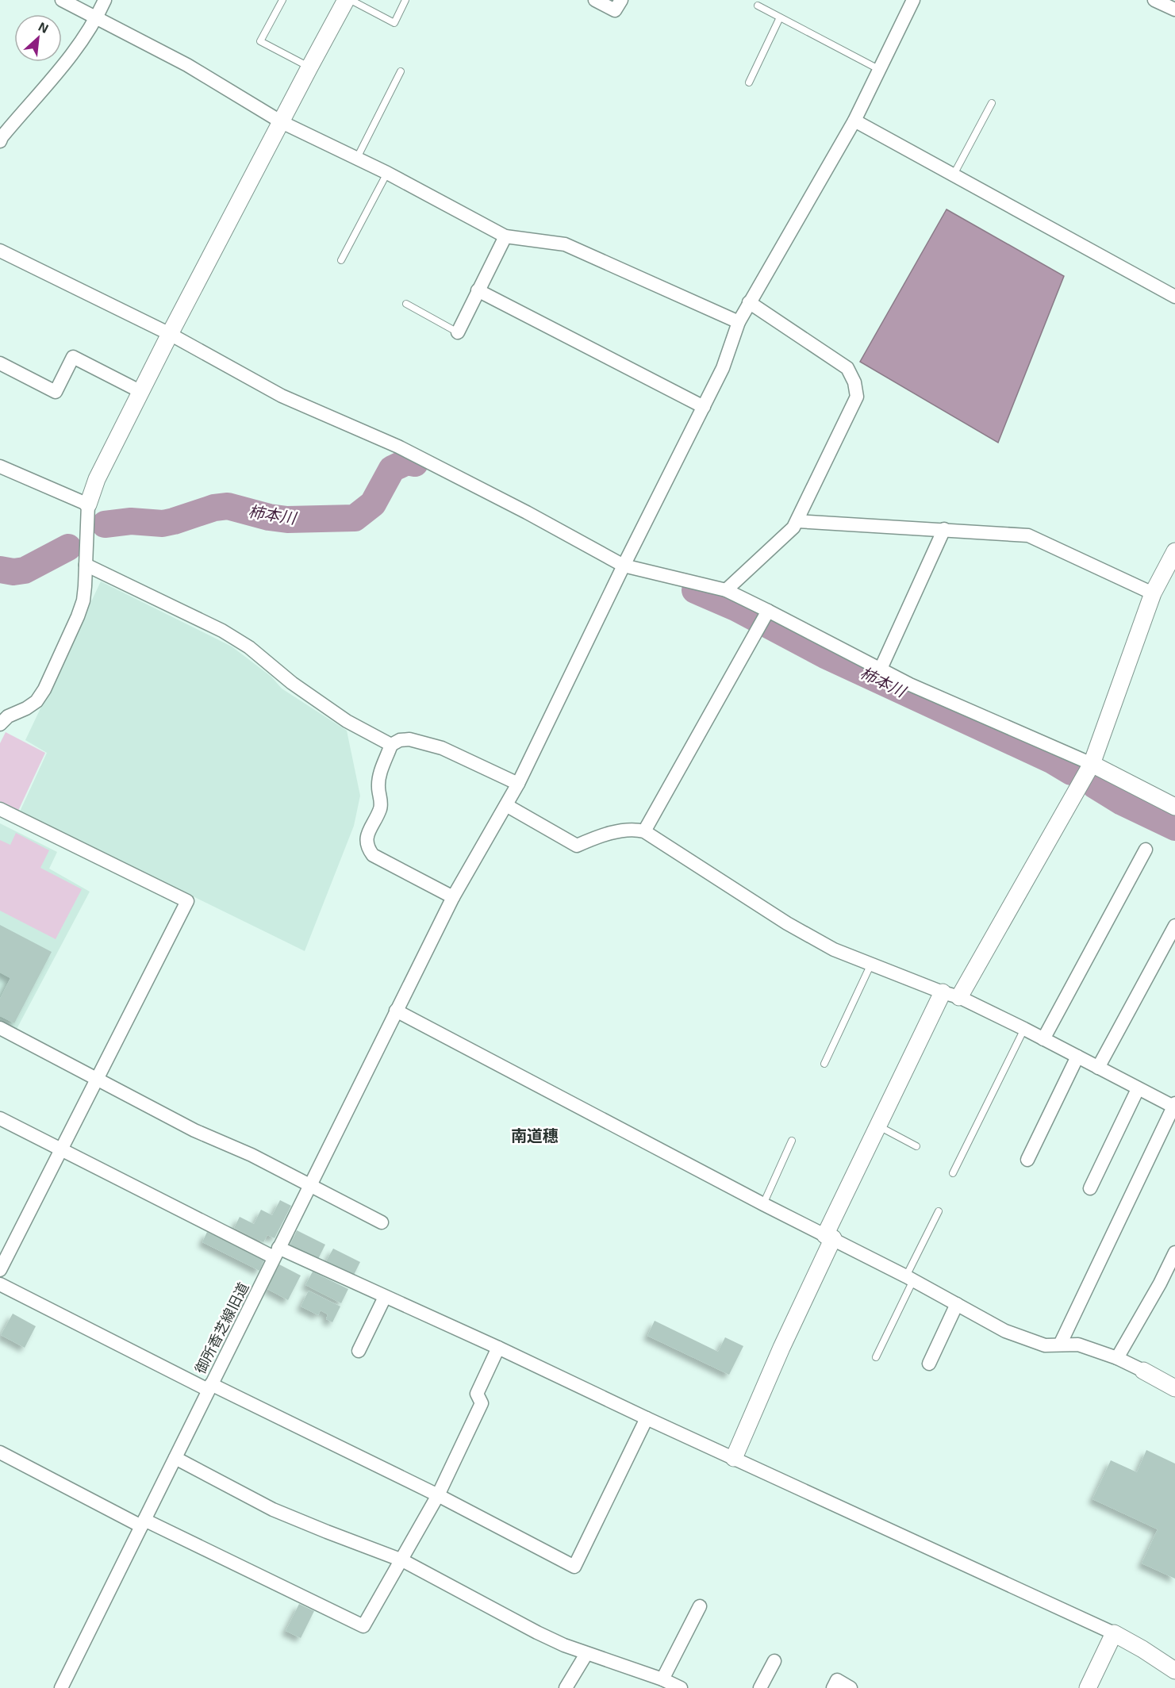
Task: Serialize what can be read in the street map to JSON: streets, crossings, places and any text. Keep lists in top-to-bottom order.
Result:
{
  "streets": {
    "street": ["御所香芝線旧道"]
  },
  "districts": ["南道穗"],
  "water": ["柿本川"],
  "north": "top right"
}
